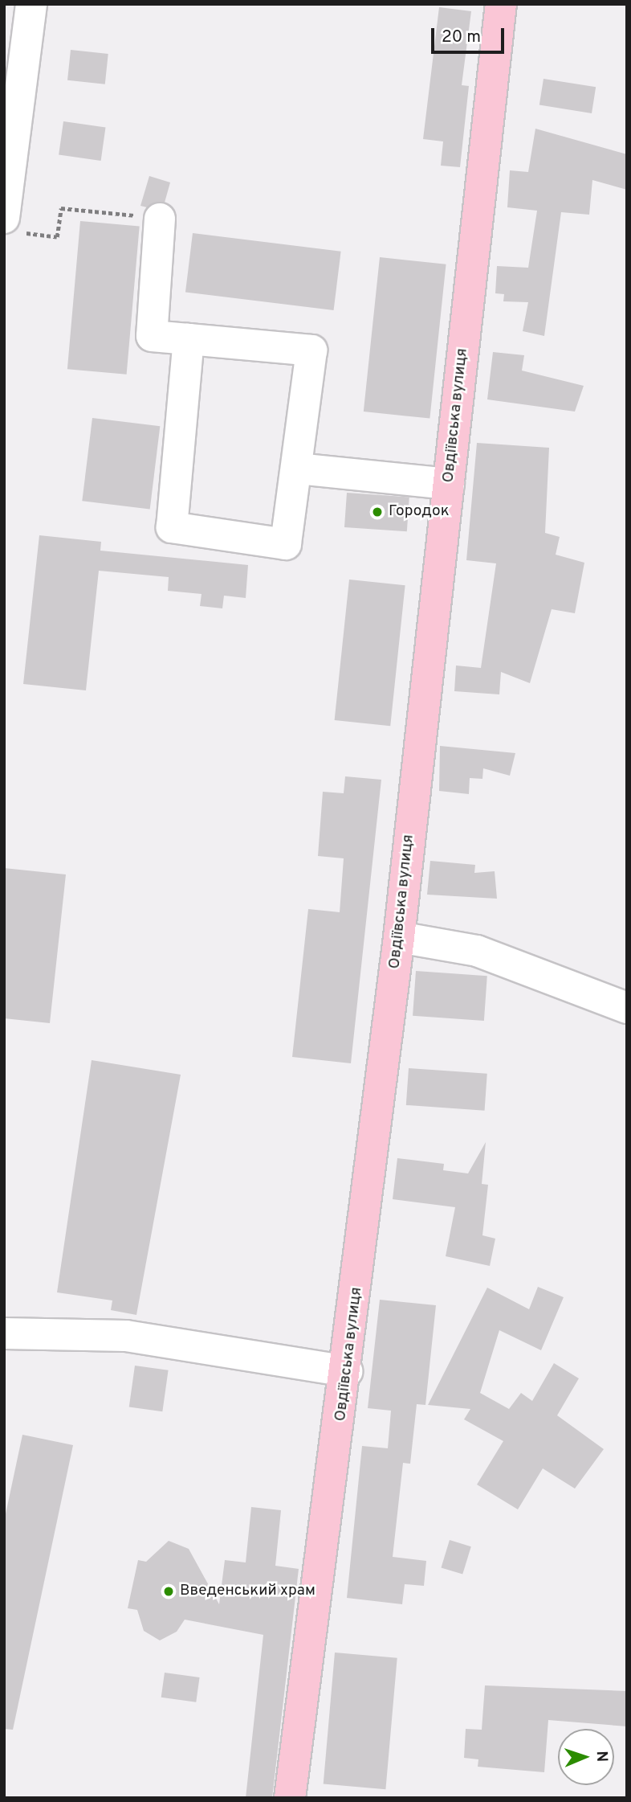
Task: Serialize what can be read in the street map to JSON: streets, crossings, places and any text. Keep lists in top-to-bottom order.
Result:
{
  "streets": {
    "main road": ["Овдіївська вулиця"]
  },
  "places": ["Городок", "Введенський храм"],
  "scale_bar": "20 m",
  "north": "right"
}
